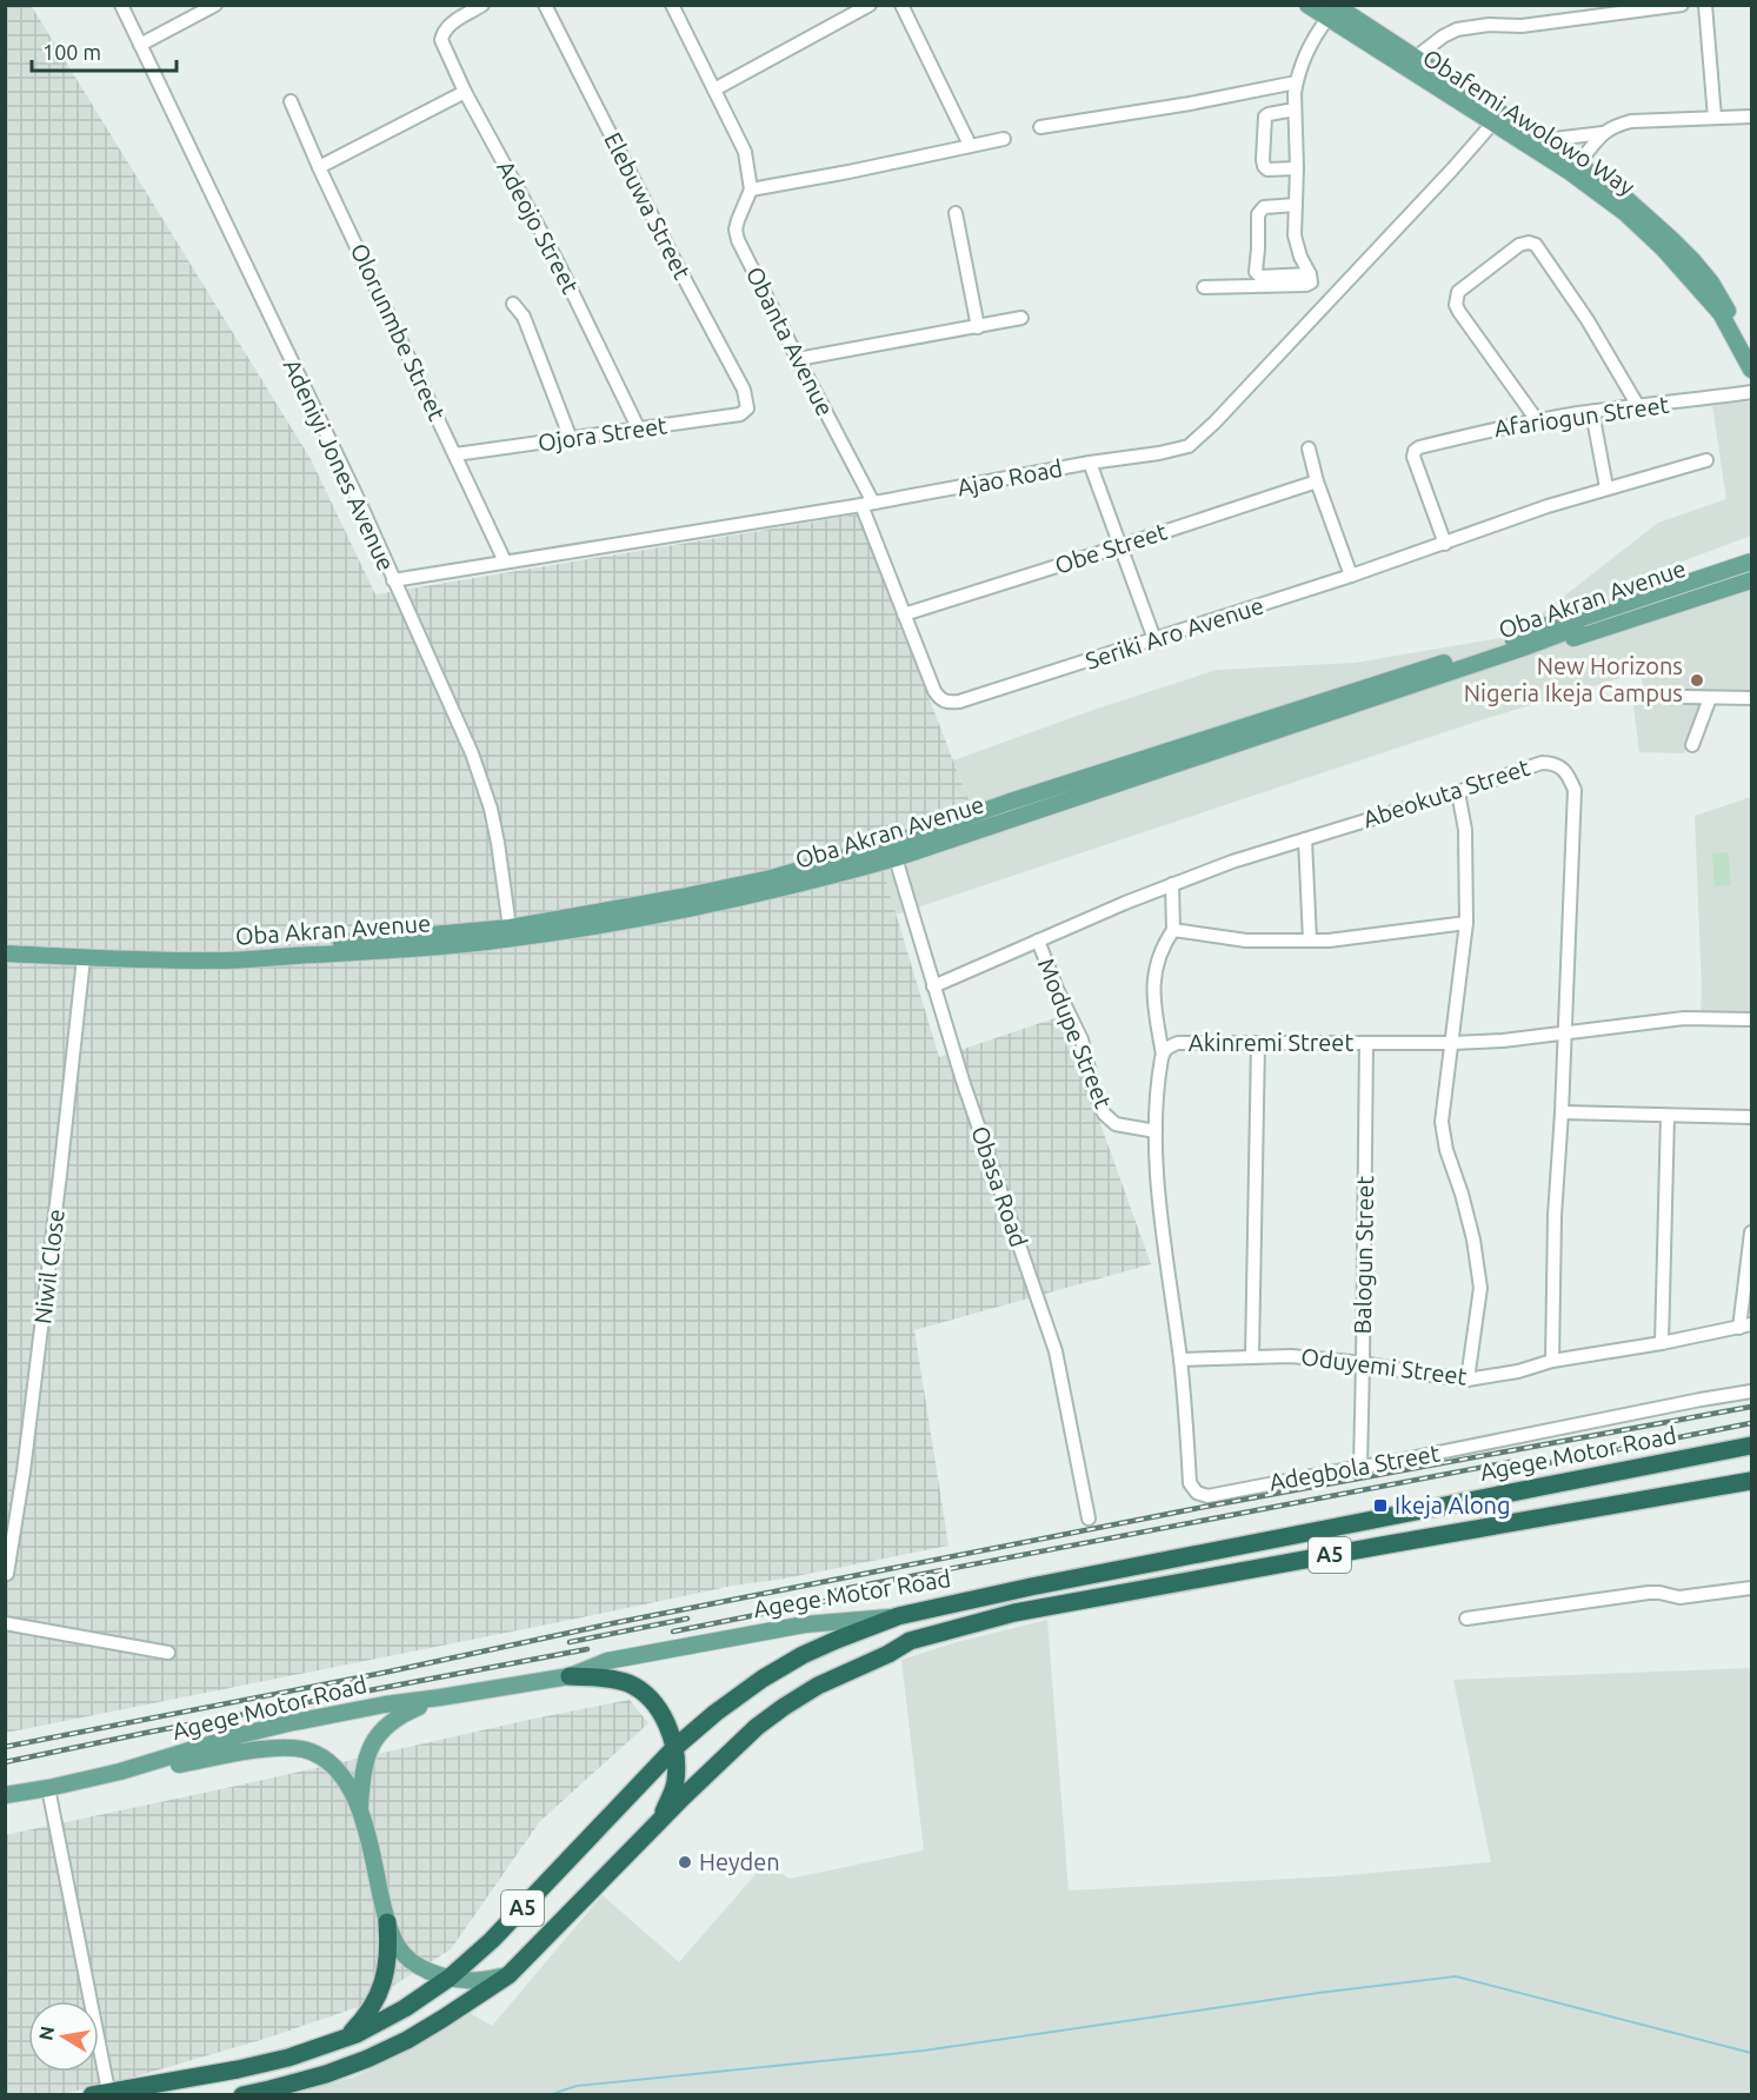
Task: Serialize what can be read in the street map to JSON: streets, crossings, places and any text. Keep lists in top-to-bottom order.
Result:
{
  "streets": {
    "highway": ["Agege Motor Road", "A5"],
    "main road": ["Obafemi Awolowo Way", "Oba Akran Avenue"],
    "street": [
      "Elebuwa Street",
      "Adeojo Street",
      "Olorunmbe Street",
      "Obanta Avenue",
      "Afariogun Street",
      "Ojora Street",
      "Adeniyi Jones Avenue",
      "Ajao Road",
      "Obe Street",
      "Seriki Aro Avenue",
      "Abeokuta Street",
      "Modupe Street",
      "Akinremi Street",
      "Obasa Road",
      "Balogun Street",
      "Niwil Close",
      "Oduyemi Street",
      "Adegbola Street"
    ]
  },
  "crossings": [
    ["Obafemi Awolowo Way", "Ajao Road"],
    ["Elebuwa Street", "Ojora Street"],
    ["Adeojo Street", "Ojora Street"],
    ["Olorunmbe Street", "Ojora Street"],
    ["Olorunmbe Street", "Ajao Road"],
    ["Obanta Avenue", "Ajao Road"],
    ["Obanta Avenue", "Seriki Aro Avenue"],
    ["Afariogun Street", "Seriki Aro Avenue"],
    ["Adeniyi Jones Avenue", "Ajao Road"],
    ["Adeniyi Jones Avenue", "Oba Akran Avenue"],
    ["Ajao Road", "Seriki Aro Avenue"],
    ["Obe Street", "Seriki Aro Avenue"],
    ["Oba Akran Avenue", "Obasa Road"],
    ["Oba Akran Avenue", "Niwil Close"],
    ["Abeokuta Street", "Modupe Street"],
    ["Abeokuta Street", "Akinremi Street"],
    ["Abeokuta Street", "Obasa Road"],
    ["Abeokuta Street", "Oduyemi Street"],
    ["Modupe Street", "Akinremi Street"],
    ["Akinremi Street", "Balogun Street"],
    ["Akinremi Street", "Oduyemi Street"],
    ["Akinremi Street", "Adegbola Street"],
    ["Balogun Street", "Oduyemi Street"],
    ["Balogun Street", "Adegbola Street"],
    ["Agege Motor Road", "A5"]
  ],
  "places": {
    "other": ["New Horizons Nigeria Ikeja Campus", "Heyden"],
    "transit": ["Ikeja Along"]
  },
  "scale_bar": "100 m",
  "north": "left"
}
